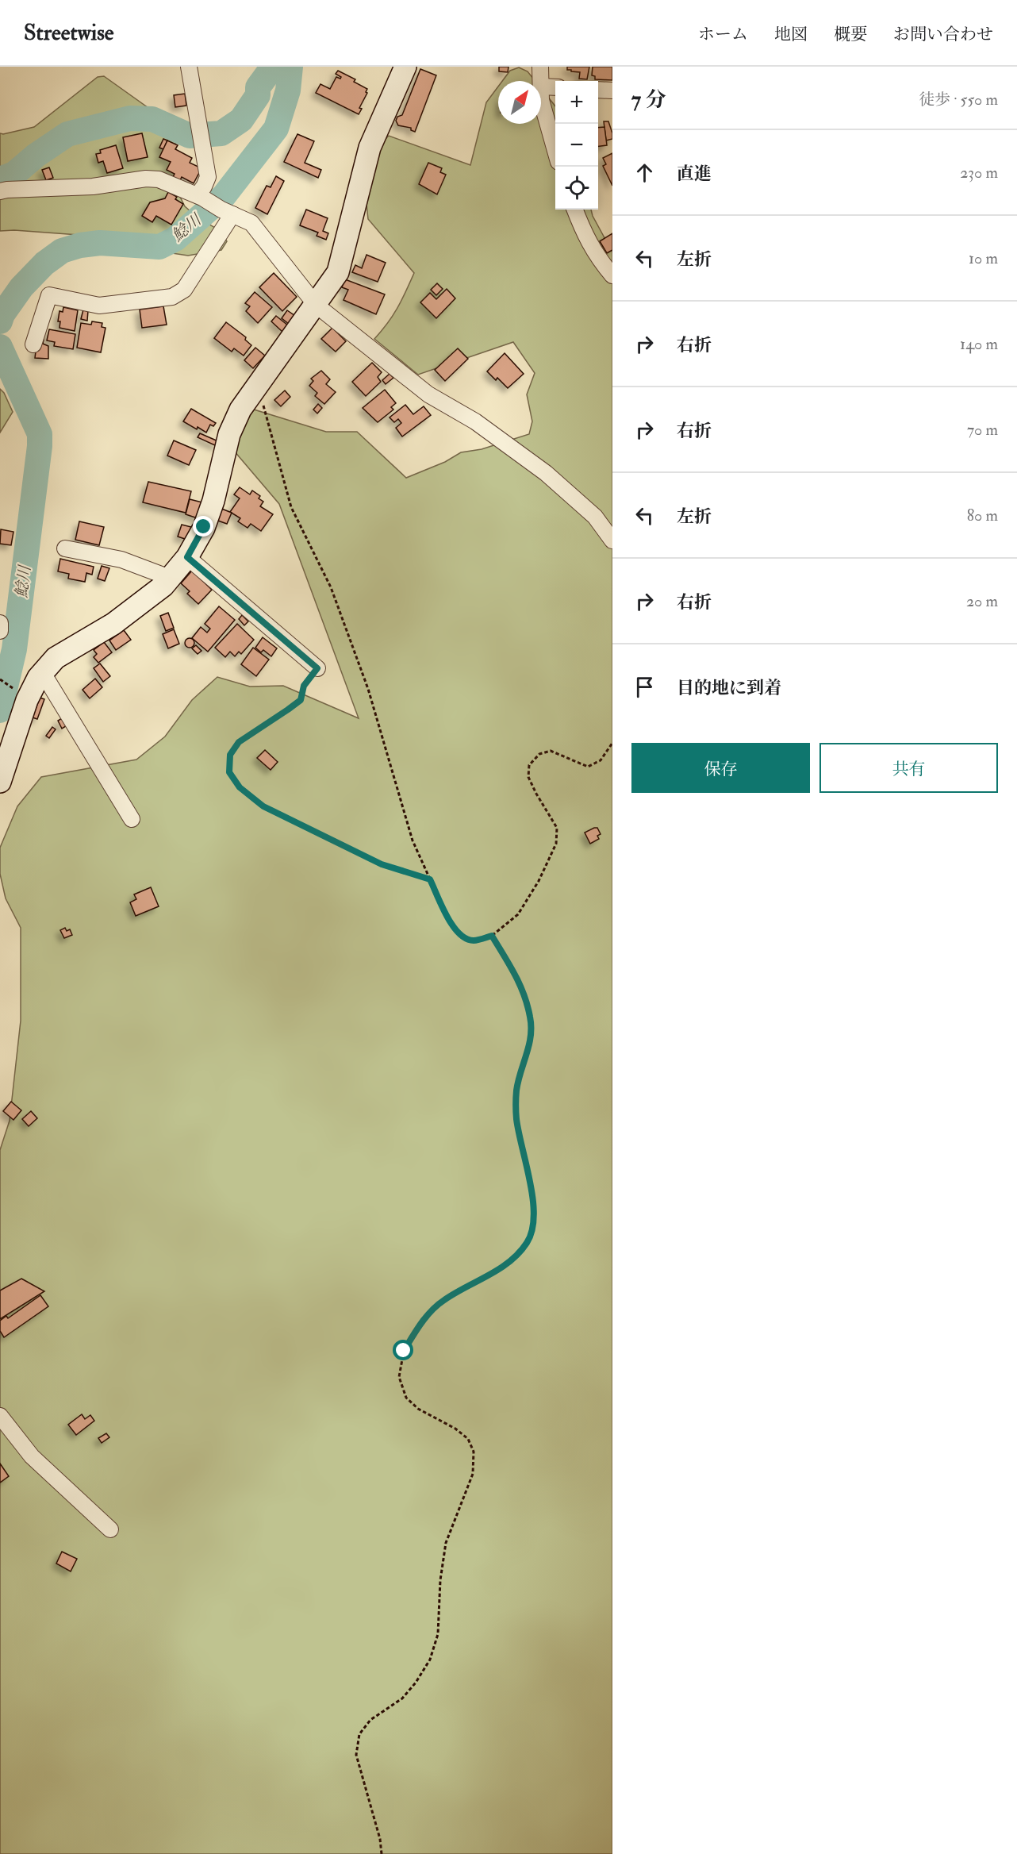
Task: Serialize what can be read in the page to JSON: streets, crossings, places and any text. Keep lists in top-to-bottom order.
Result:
{
  "water": ["鯰川"],
  "north": "top right",
  "page": {
    "header": "Streetwise",
    "nav": [
      "ホーム",
      "地図",
      "概要",
      "お問い合わせ"
    ],
    "heading": ["7 分", "徒歩 · 550 m"],
    "map_buttons": ["+", "−"],
    "list": [
      ["直進", "230 m"],
      ["左折", "10 m"],
      ["右折", "140 m"],
      ["右折", "70 m"],
      ["左折", "80 m"],
      ["右折", "20 m"],
      "目的地に到着"
    ],
    "buttons": ["保存", "共有"]
  }
}
